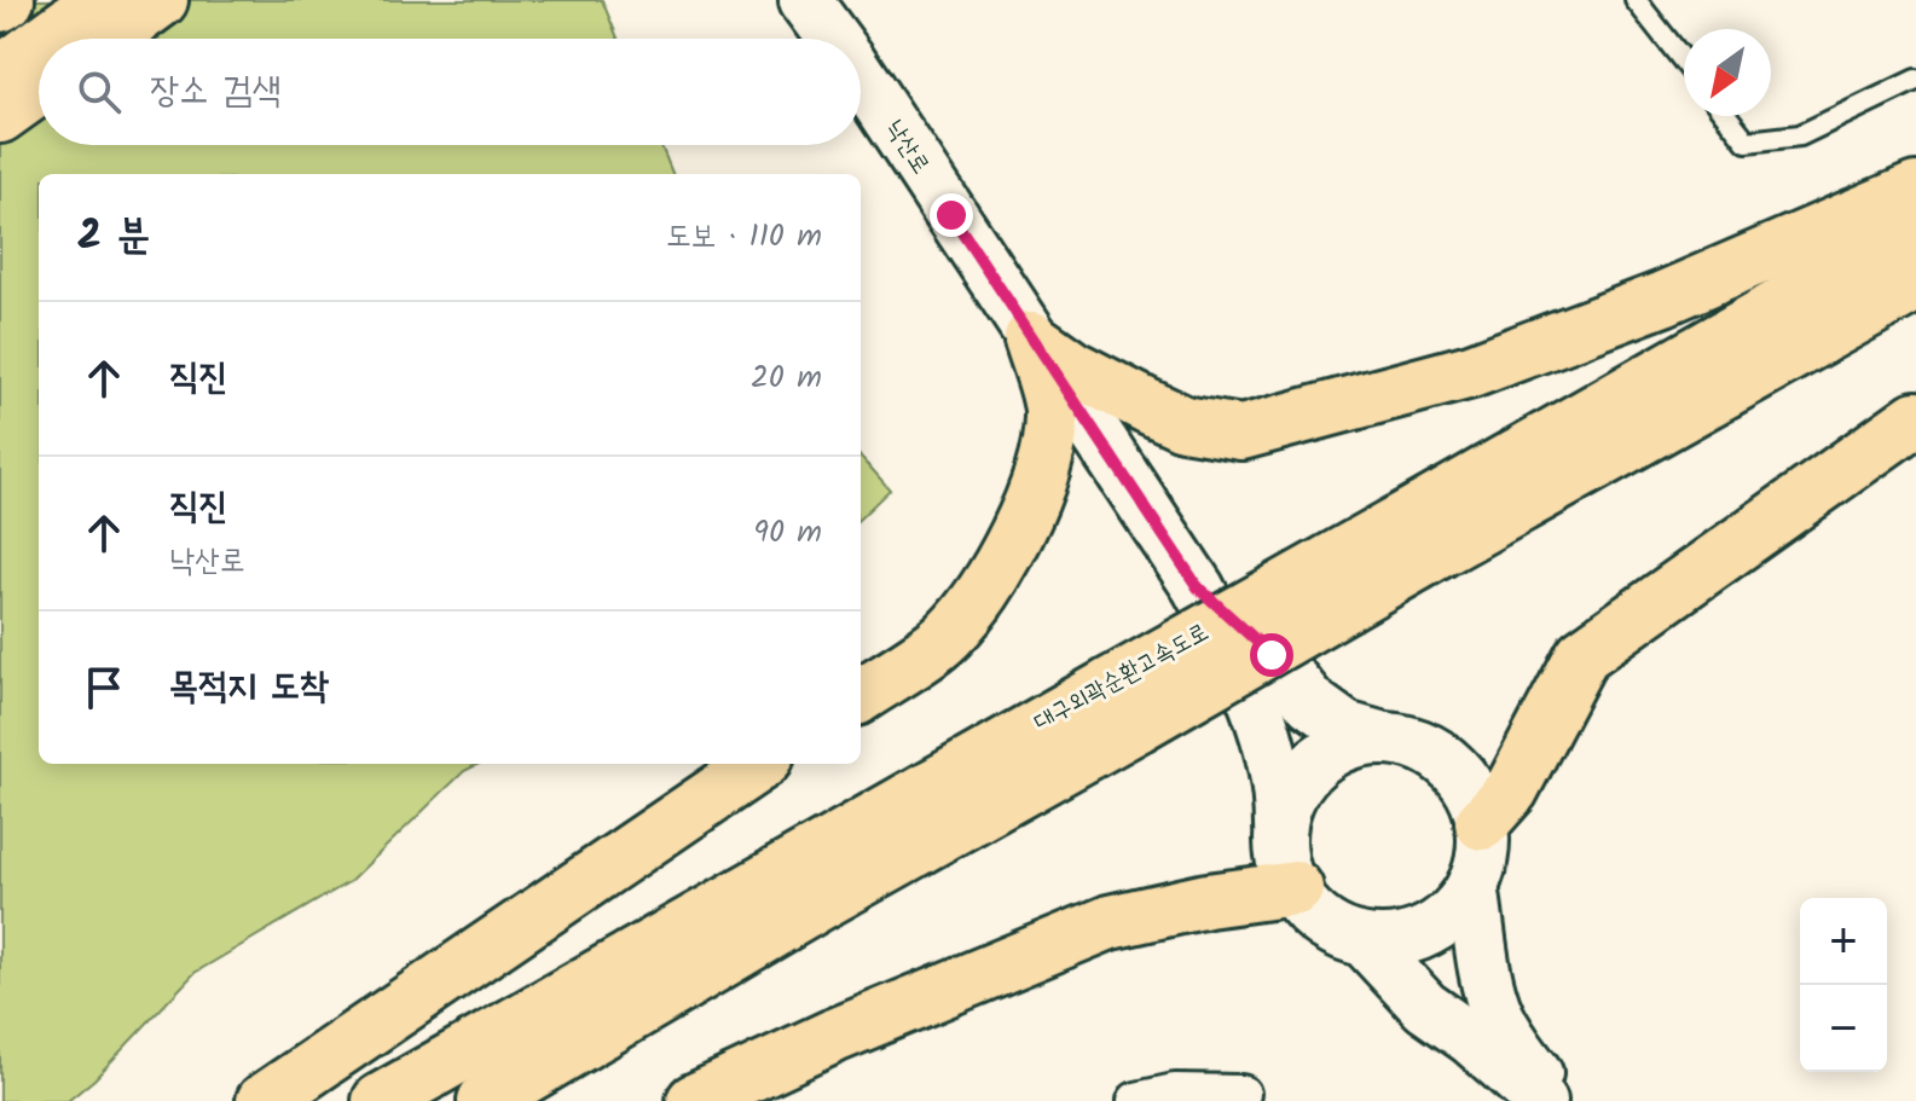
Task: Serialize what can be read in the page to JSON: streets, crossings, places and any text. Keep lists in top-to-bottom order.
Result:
{
  "streets": {
    "highway": ["대구외곽순환고속도로"],
    "main road": ["낙산로"]
  },
  "north": "bottom left",
  "page": {
    "search": "장소 검색",
    "heading": ["2 분", "도보 · 110 m"],
    "list": [
      ["직진", "20 m"],
      ["직진", "낙산로", "90 m"],
      "목적지 도착"
    ],
    "map_buttons": ["+", "−"]
  }
}
